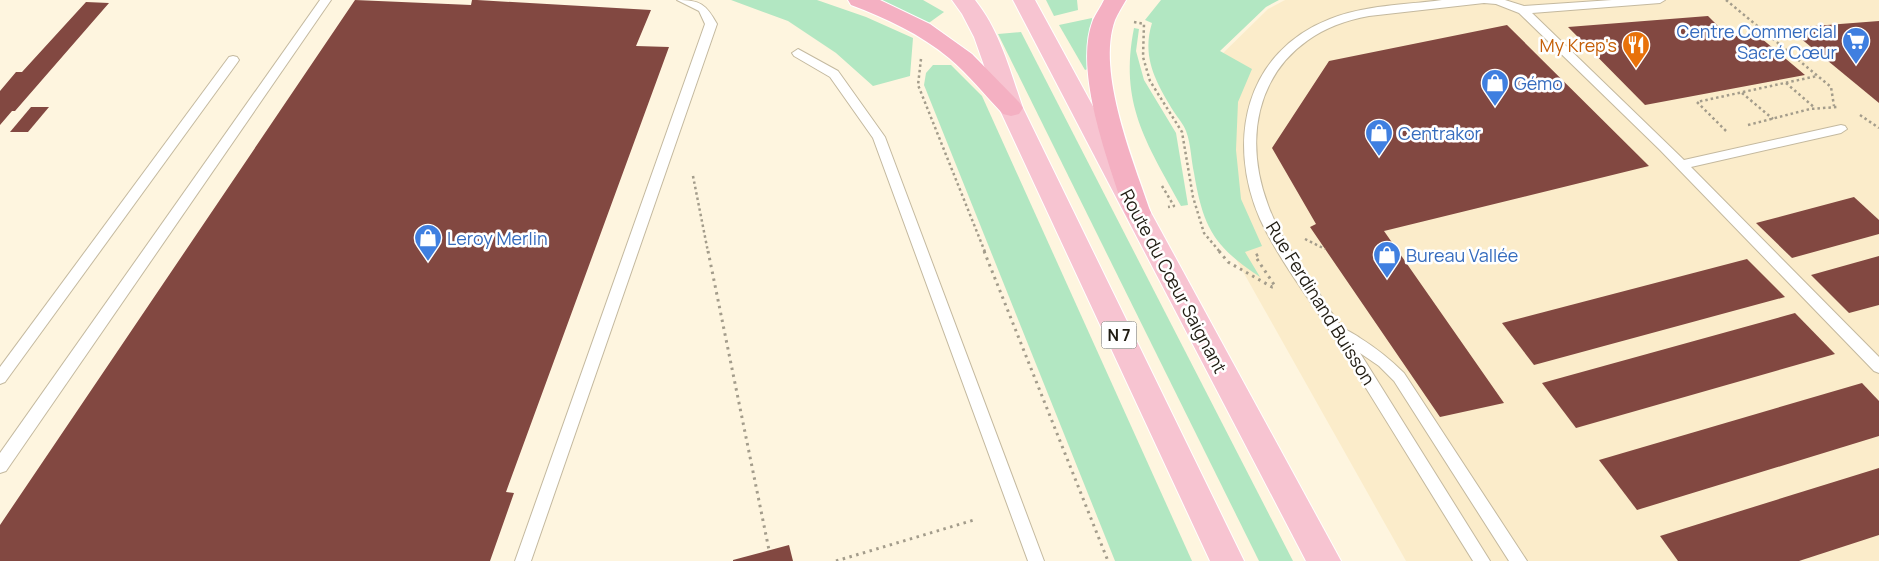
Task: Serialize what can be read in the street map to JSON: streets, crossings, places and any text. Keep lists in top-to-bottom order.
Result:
{
  "streets": {
    "main road": ["Route du Cœur Saignant", "N 7"],
    "lane": ["Rue Ferdinand Buisson"]
  },
  "places": {
    "supermarket": ["Centre Commercial Sacré Cœur"],
    "restaurant": ["My Krep's"],
    "shop": [
      "Gémo",
      "Centrakor",
      "Leroy Merlin",
      "Bureau Vallée"
    ]
  }
}
